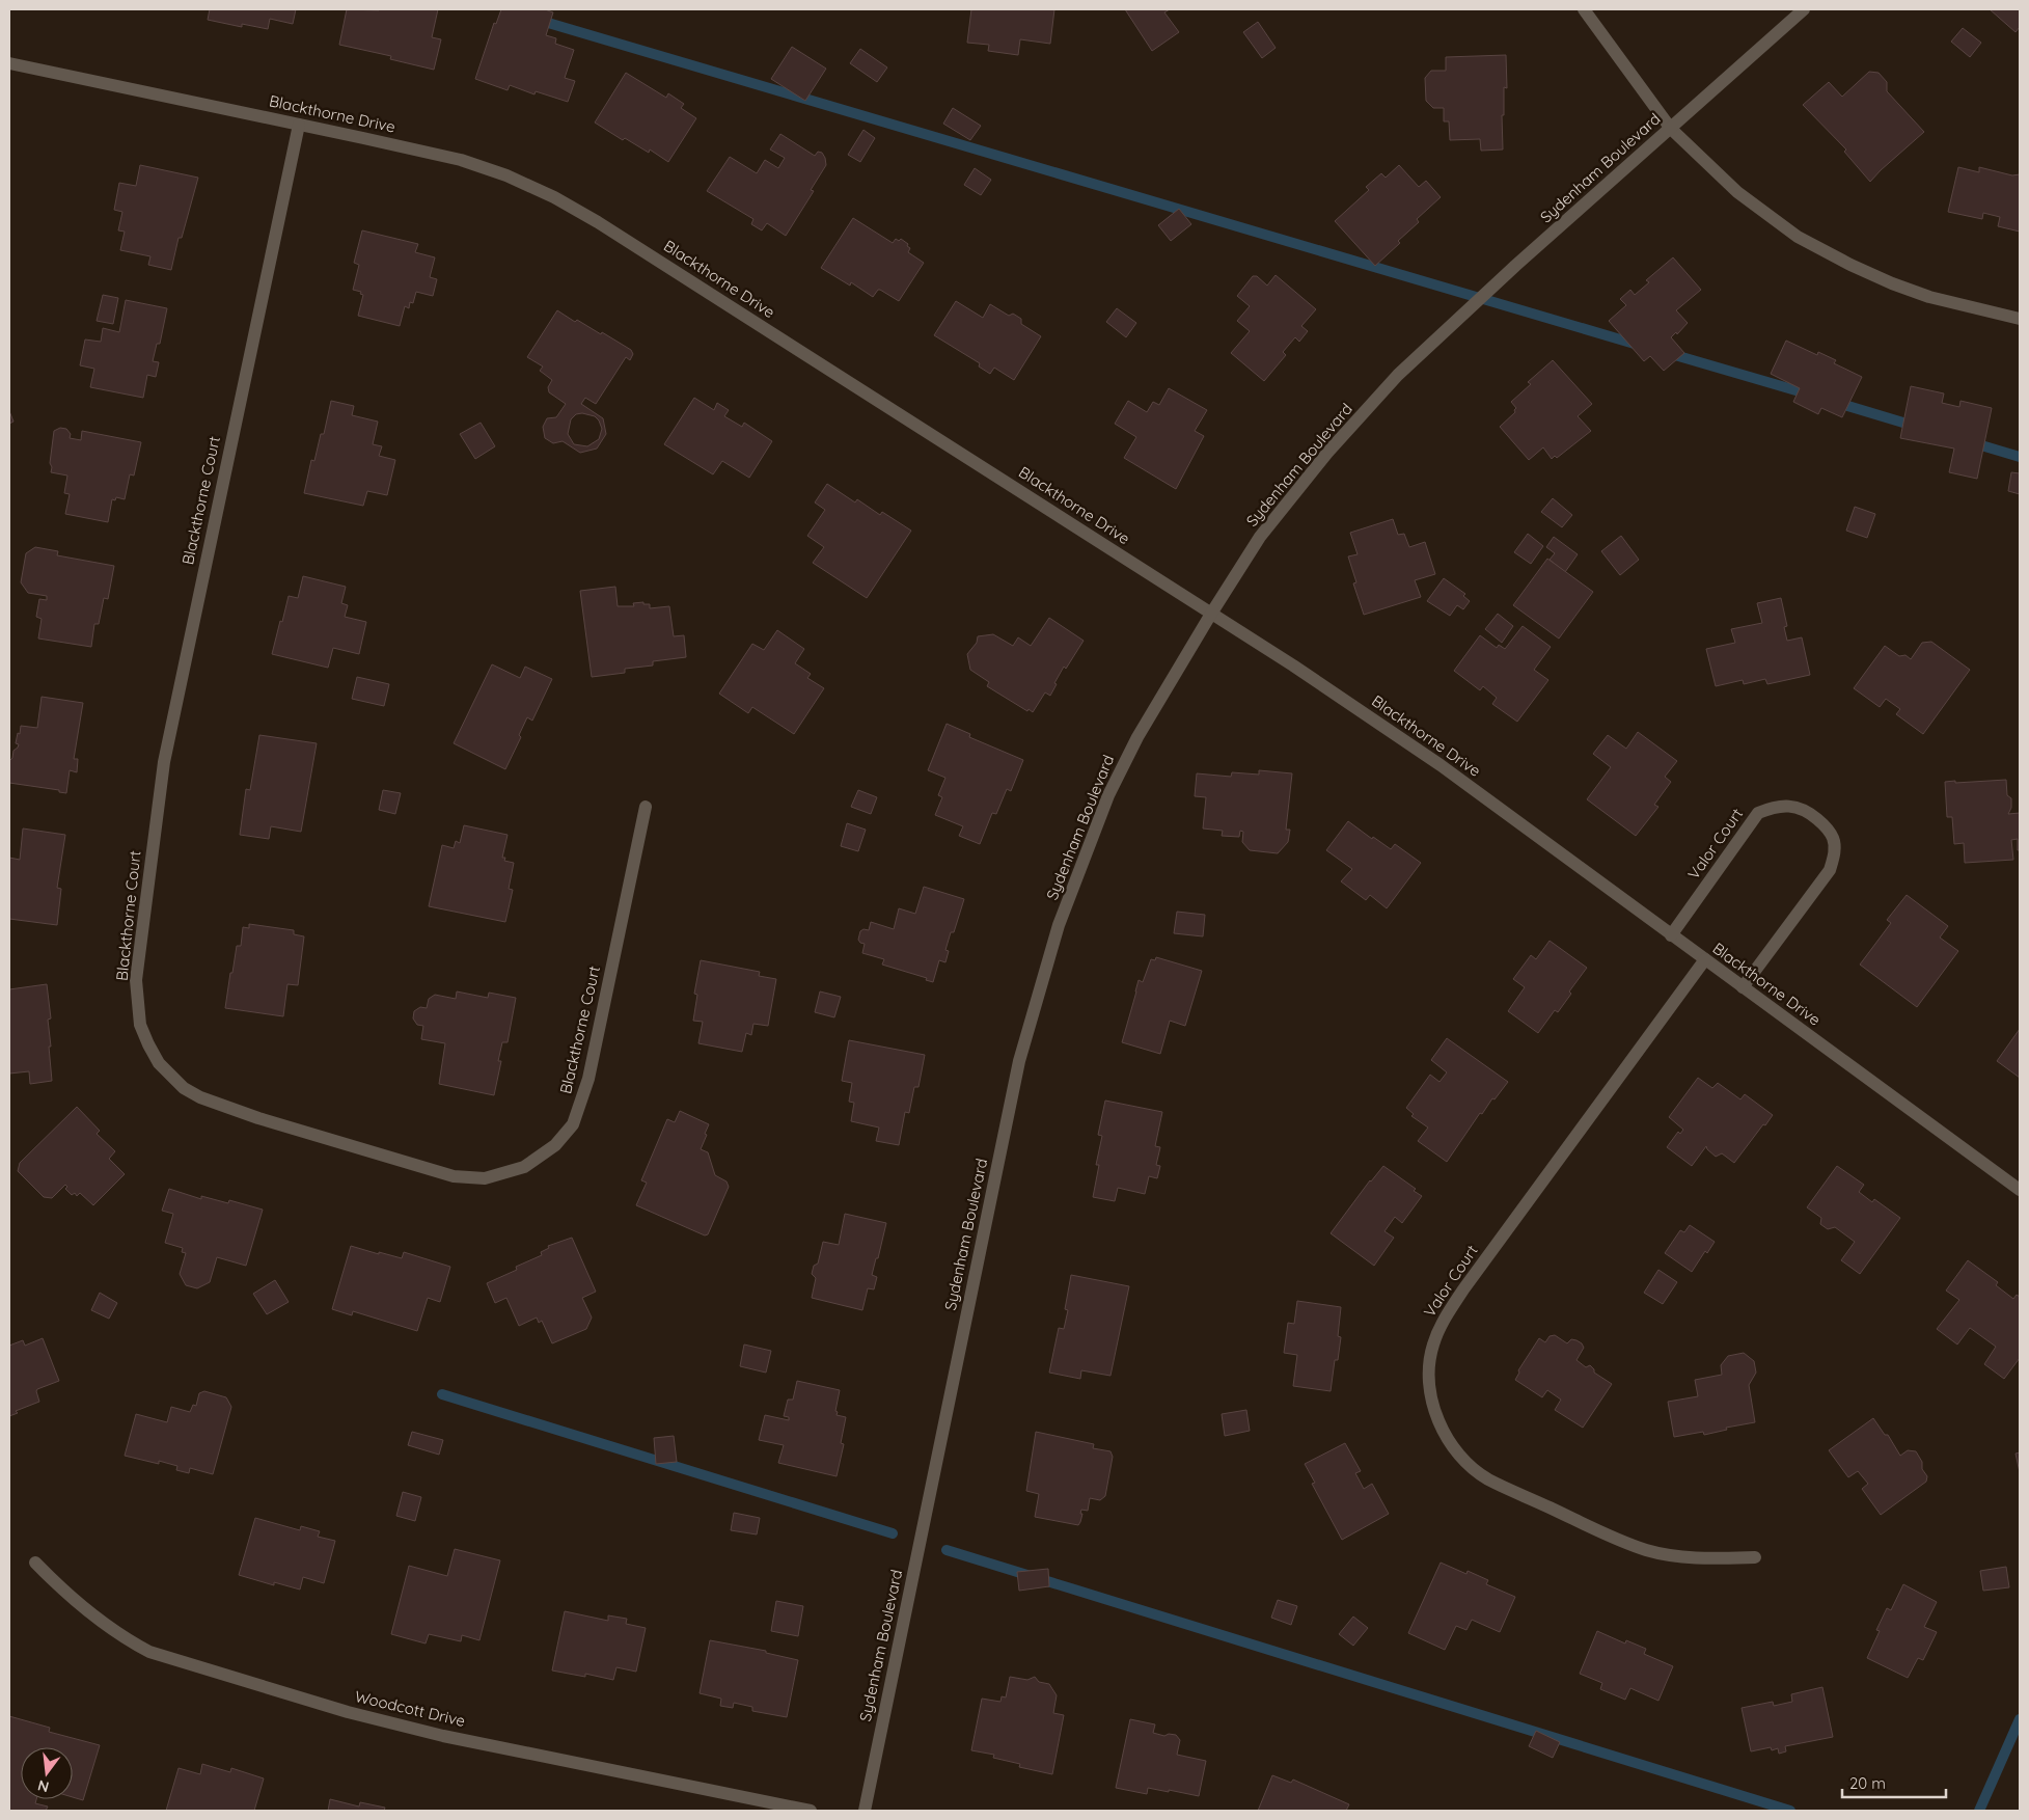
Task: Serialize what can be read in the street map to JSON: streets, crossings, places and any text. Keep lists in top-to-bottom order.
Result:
{
  "streets": {
    "street": [
      "Blackthorne Drive",
      "Sydenham Boulevard",
      "Blackthorne Court",
      "Valor Court",
      "Woodcott Drive"
    ]
  },
  "crossings": [
    ["Blackthorne Drive", "Sydenham Boulevard"],
    ["Blackthorne Drive", "Blackthorne Court"],
    ["Blackthorne Drive", "Valor Court"]
  ],
  "scale_bar": "20 m",
  "north": "bottom"
}
